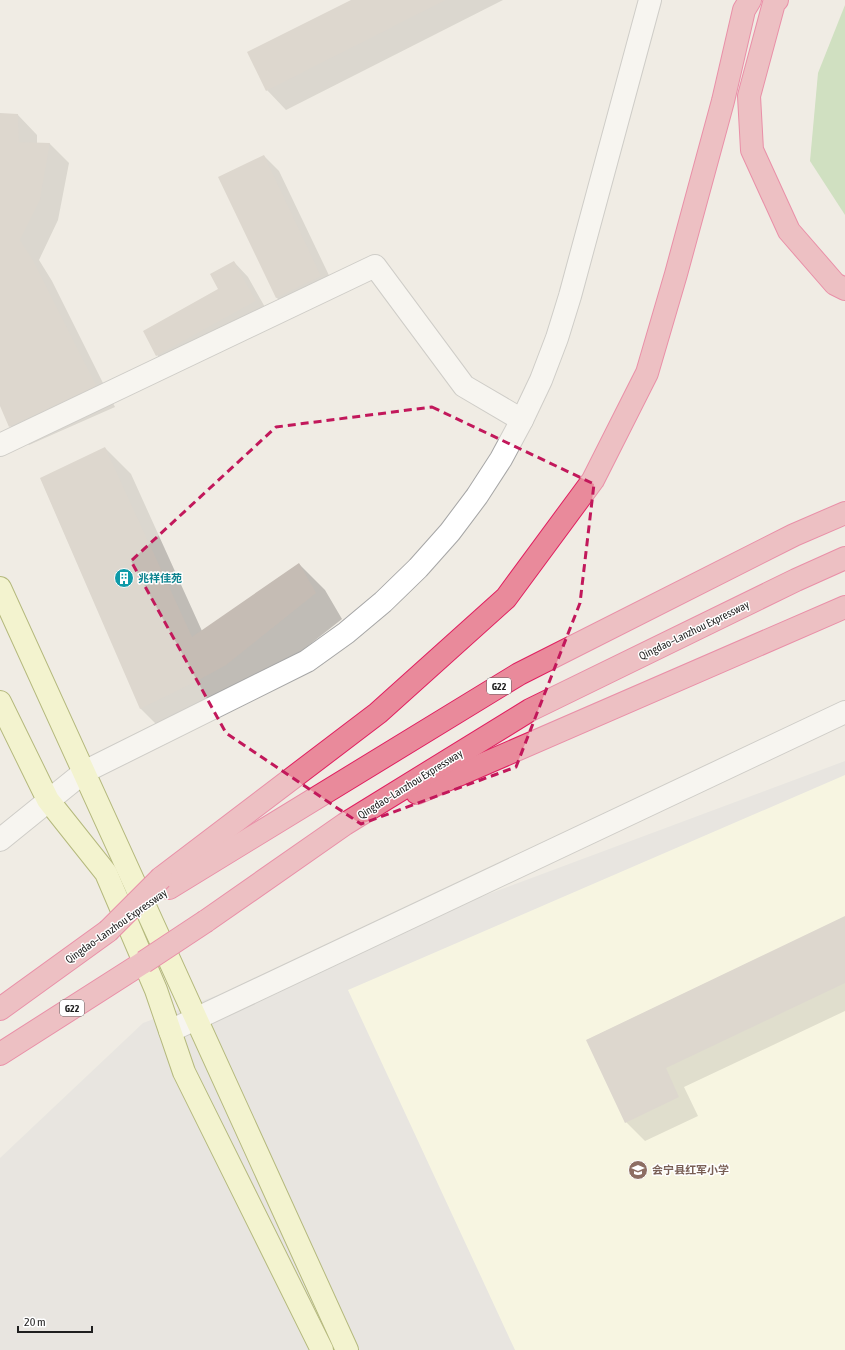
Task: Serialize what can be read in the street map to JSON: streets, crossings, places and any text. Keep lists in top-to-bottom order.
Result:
{
  "streets": {
    "highway": ["Qingdao–Lanzhou Expressway", "G22"]
  },
  "places": {
    "building": ["兆祥佳苑"],
    "school or university": ["会宁县红军小学"]
  },
  "scale_bar": "20 m"
}
